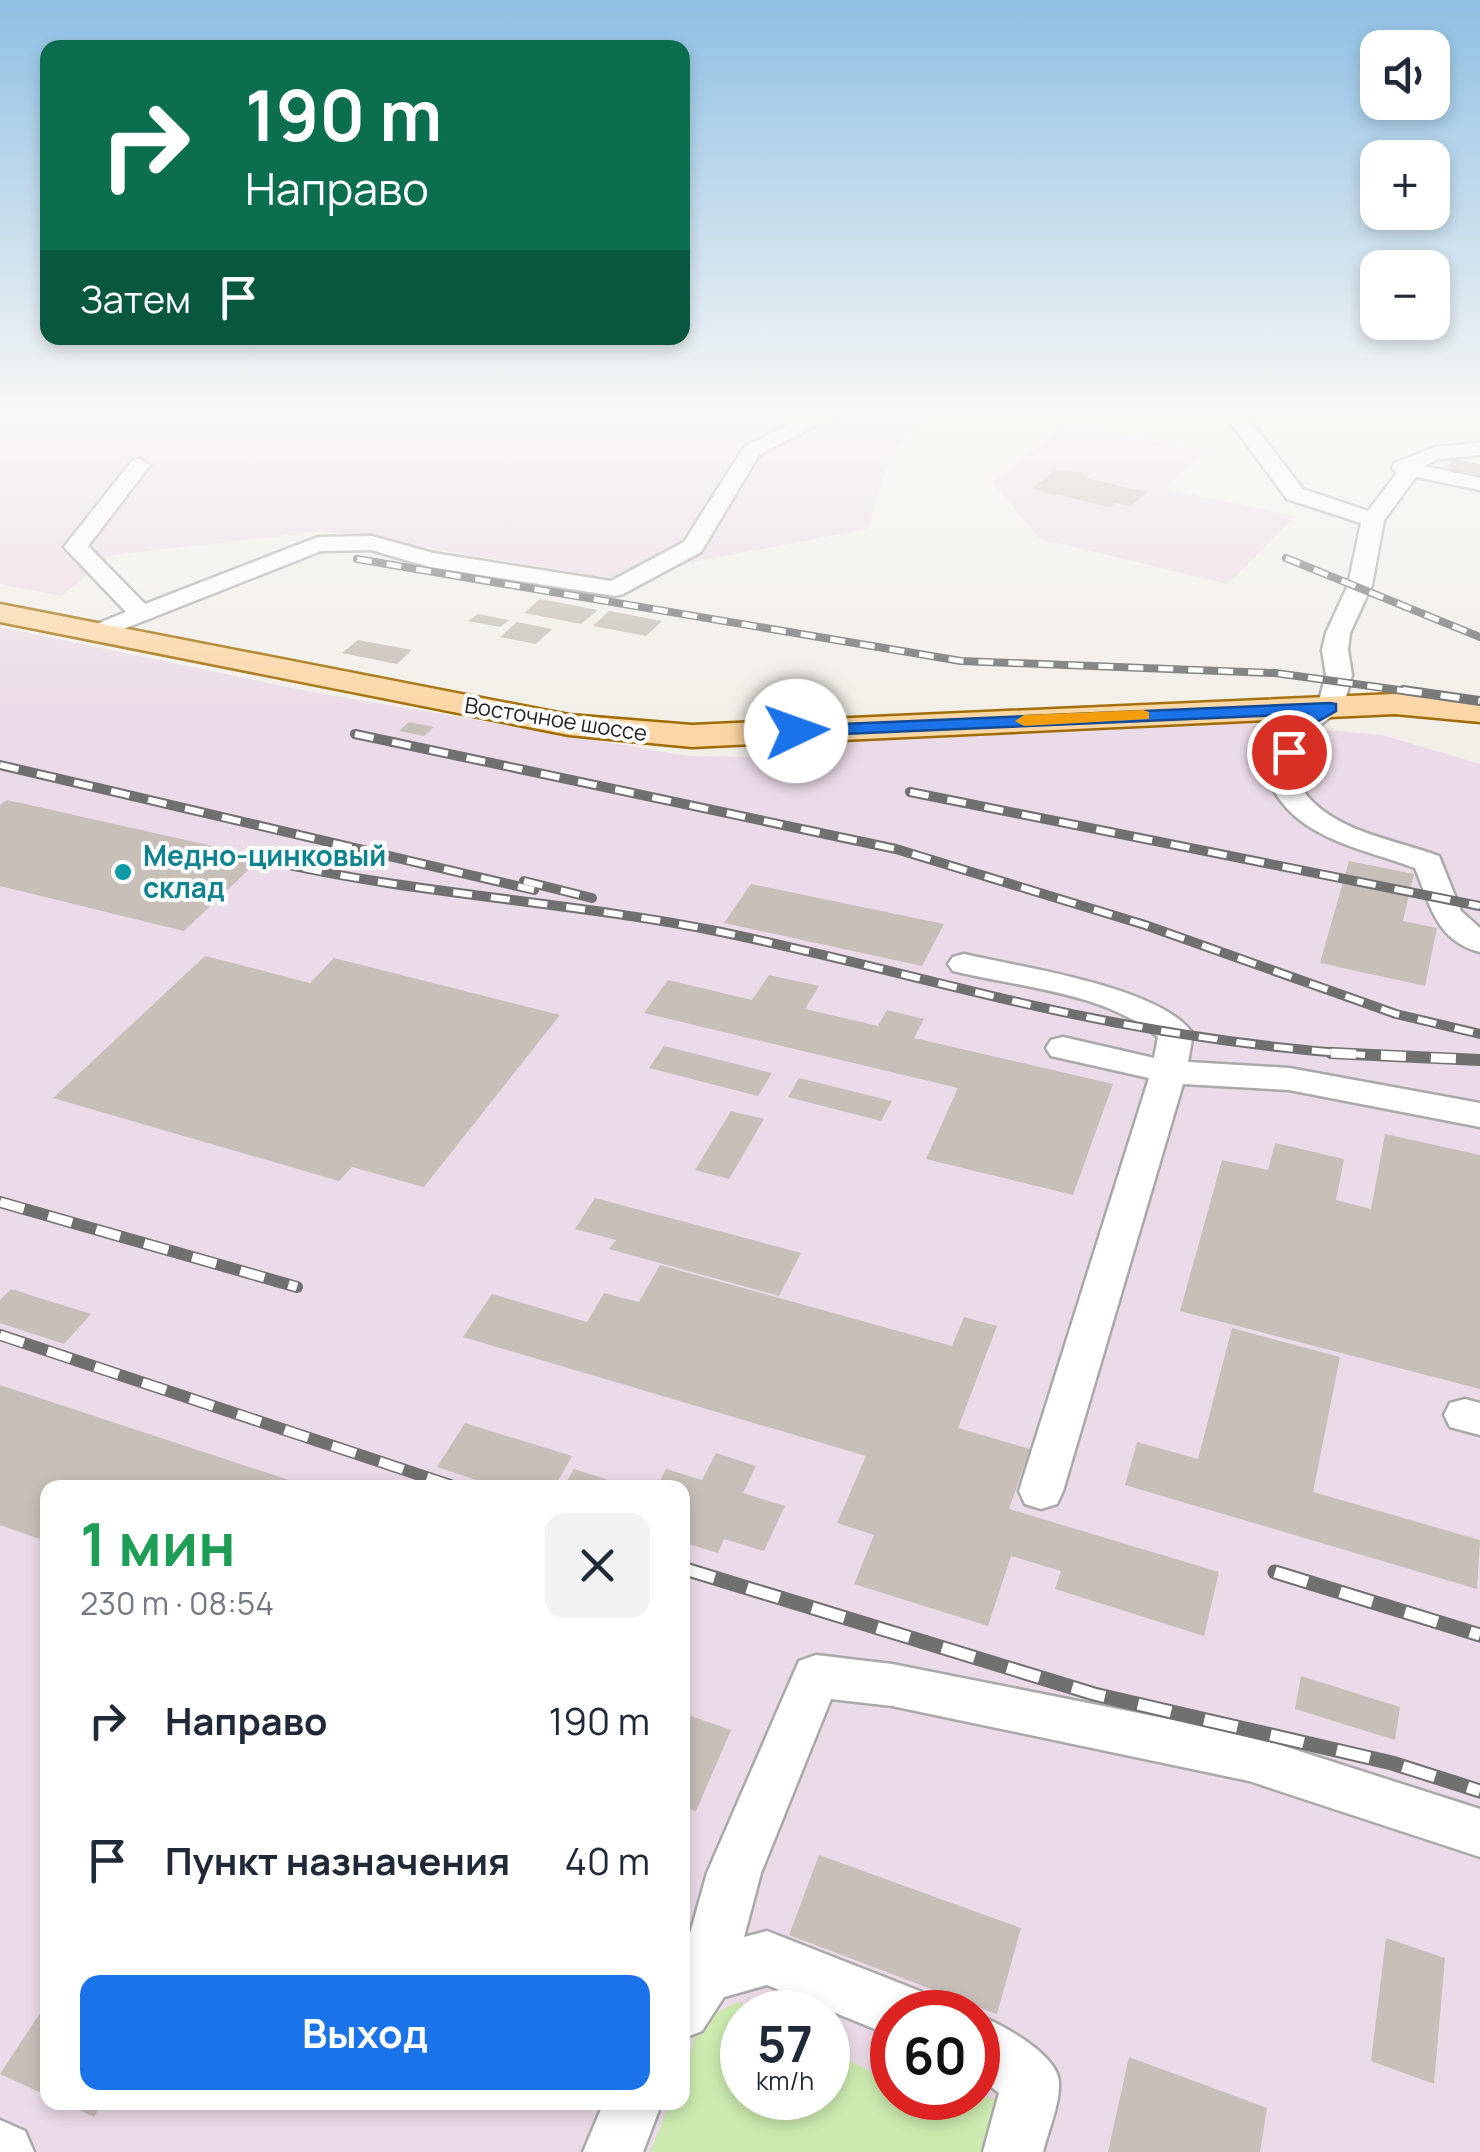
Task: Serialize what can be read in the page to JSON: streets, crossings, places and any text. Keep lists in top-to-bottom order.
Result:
{
  "streets": {
    "main road": ["Восточное шоссе"]
  },
  "places": ["Медно-цинковый склад"],
  "page": {
    "map_buttons": ["+", "−"],
    "turn": ["190 m", "Направо"],
    "then": "Затем",
    "heading": ["1 мин", "230 m · 08:54"],
    "list": [
      {
        "name": "Направо",
        "value": "190 m"
      },
      {
        "name": "Пункт назначения",
        "value": "40 m"
      }
    ],
    "buttons": "Выход",
    "speed": "57 km/h",
    "limit": "60"
  }
}
